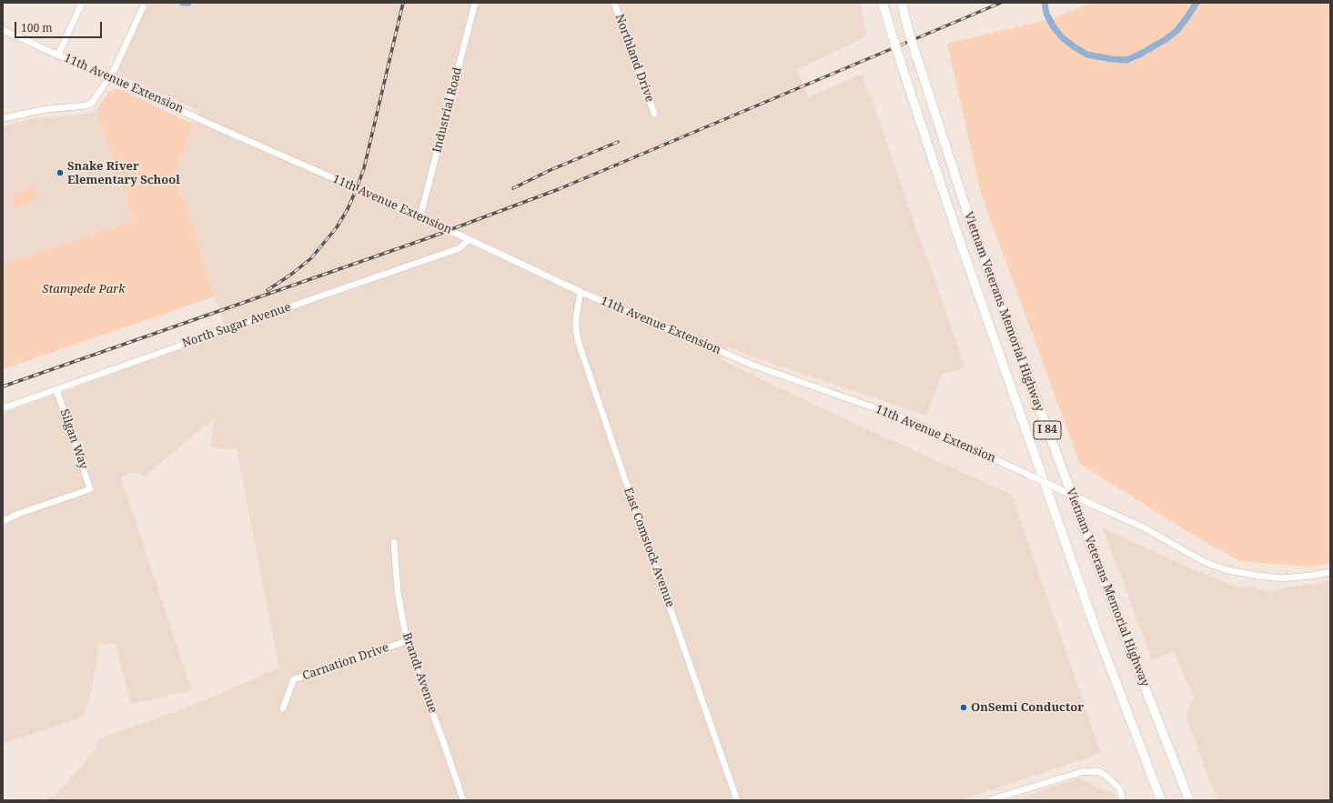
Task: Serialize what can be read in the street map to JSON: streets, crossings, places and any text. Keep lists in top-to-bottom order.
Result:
{
  "streets": {
    "highway": ["Vietnam Veterans Memorial Highway", "I 84"],
    "street": [
      "Northland Drive",
      "11th Avenue Extension",
      "Industrial Road",
      "North Sugar Avenue",
      "Silgan Way",
      "East Comstock Avenue",
      "Carnation Drive",
      "Brandt Avenue"
    ]
  },
  "crossings": [
    ["11th Avenue Extension", "Industrial Road"],
    ["11th Avenue Extension", "North Sugar Avenue"],
    ["11th Avenue Extension", "East Comstock Avenue"],
    ["North Sugar Avenue", "Silgan Way"],
    ["Carnation Drive", "Brandt Avenue"]
  ],
  "parks": ["Stampede Park"],
  "places": ["Snake River Elementary School", "OnSemi Conductor"],
  "scale_bar": "100 m"
}
